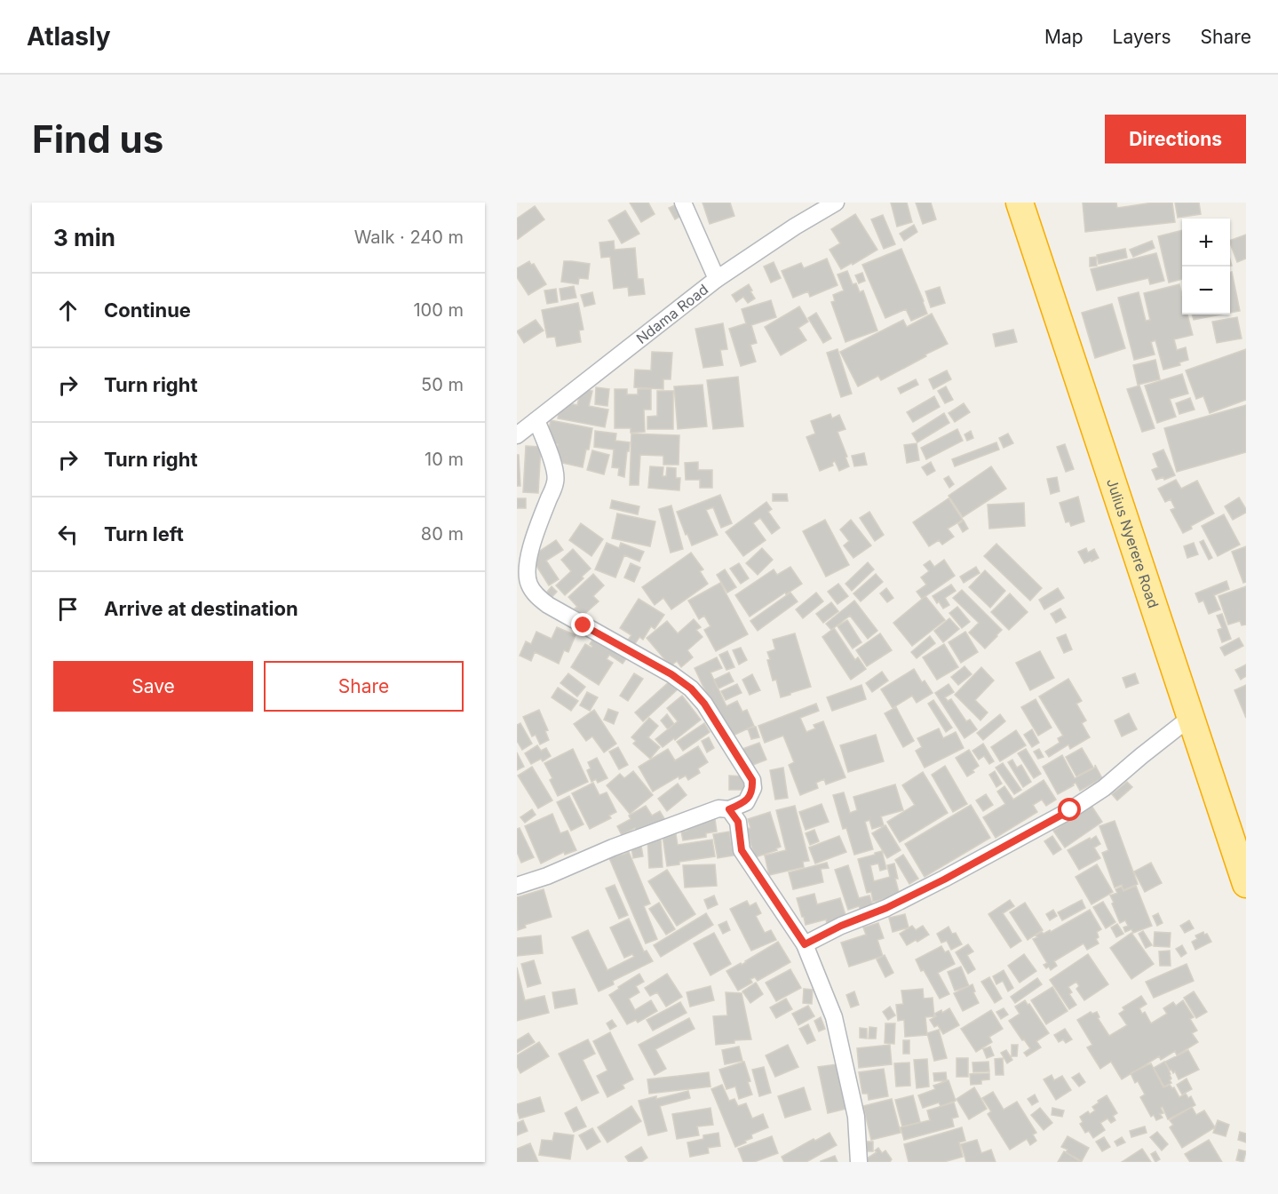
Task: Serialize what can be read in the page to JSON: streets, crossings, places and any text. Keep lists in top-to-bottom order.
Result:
{
  "streets": {
    "highway": ["Julius Nyerere Road"],
    "street": ["Ndama Road"]
  },
  "page": {
    "header": "Atlasly",
    "nav": ["Map", "Layers", "Share"],
    "buttons": [
      "Directions",
      ["Save", "Share"]
    ],
    "title": "Find us",
    "heading": ["3 min", "Walk · 240 m"],
    "map_buttons": ["+", "−"],
    "list": [
      ["Continue", "100 m"],
      ["Turn right", "50 m"],
      ["Turn right", "10 m"],
      ["Turn left", "80 m"],
      "Arrive at destination"
    ]
  }
}
